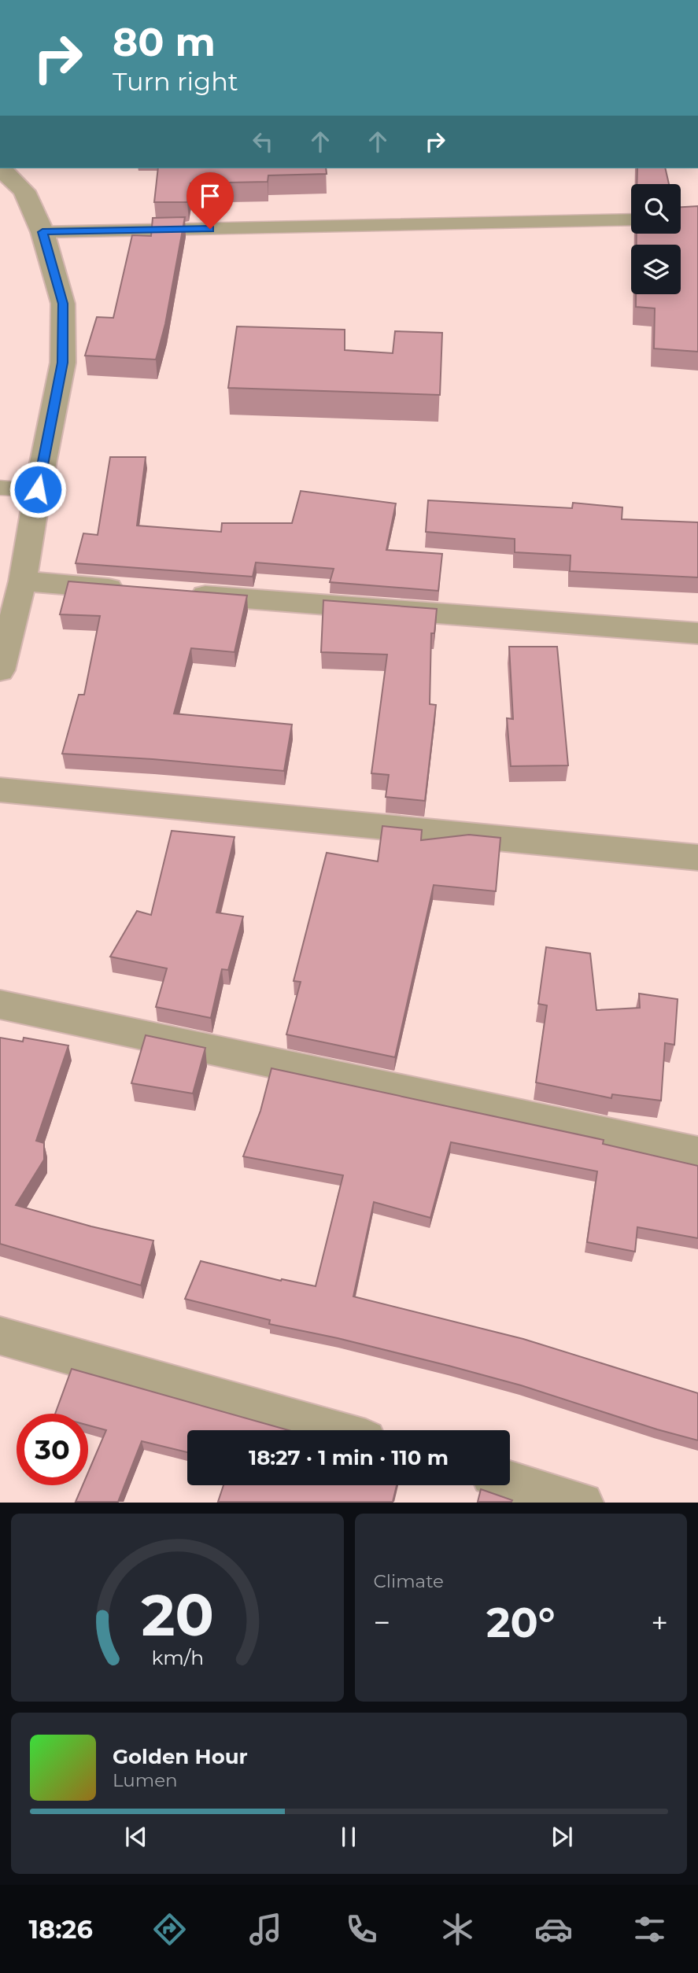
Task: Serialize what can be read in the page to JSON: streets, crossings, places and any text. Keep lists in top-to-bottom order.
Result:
{
  "page": {
    "turn": ["80 m", "Turn right"],
    "limit": "30",
    "trip": "18:27 · 1 min · 110 m",
    "tile": "Climate",
    "heat": ["−", "20°", "+"],
    "song": ["Golden Hour", "Lumen"],
    "tabs": "18:26",
    "gauge": ["20", "km/h"]
  }
}
